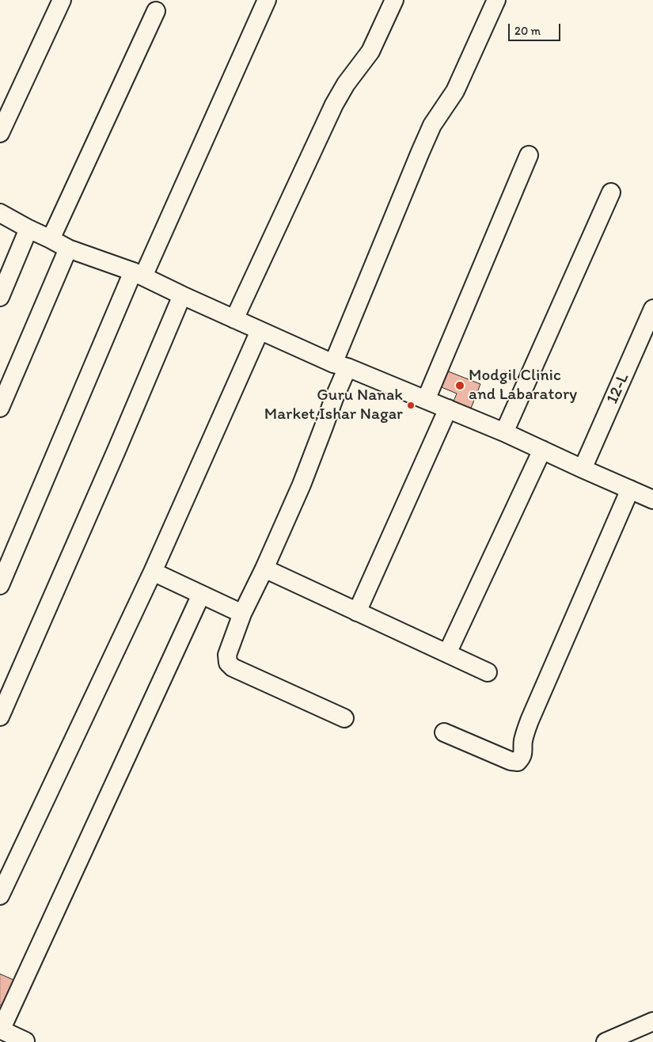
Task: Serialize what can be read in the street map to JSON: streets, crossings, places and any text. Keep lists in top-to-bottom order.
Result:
{
  "streets": {
    "street": ["12-L"]
  },
  "places": ["Modgil Clinic and Labaratory", "Guru Nanak Market,Ishar Nagar"],
  "scale_bar": "20 m"
}
